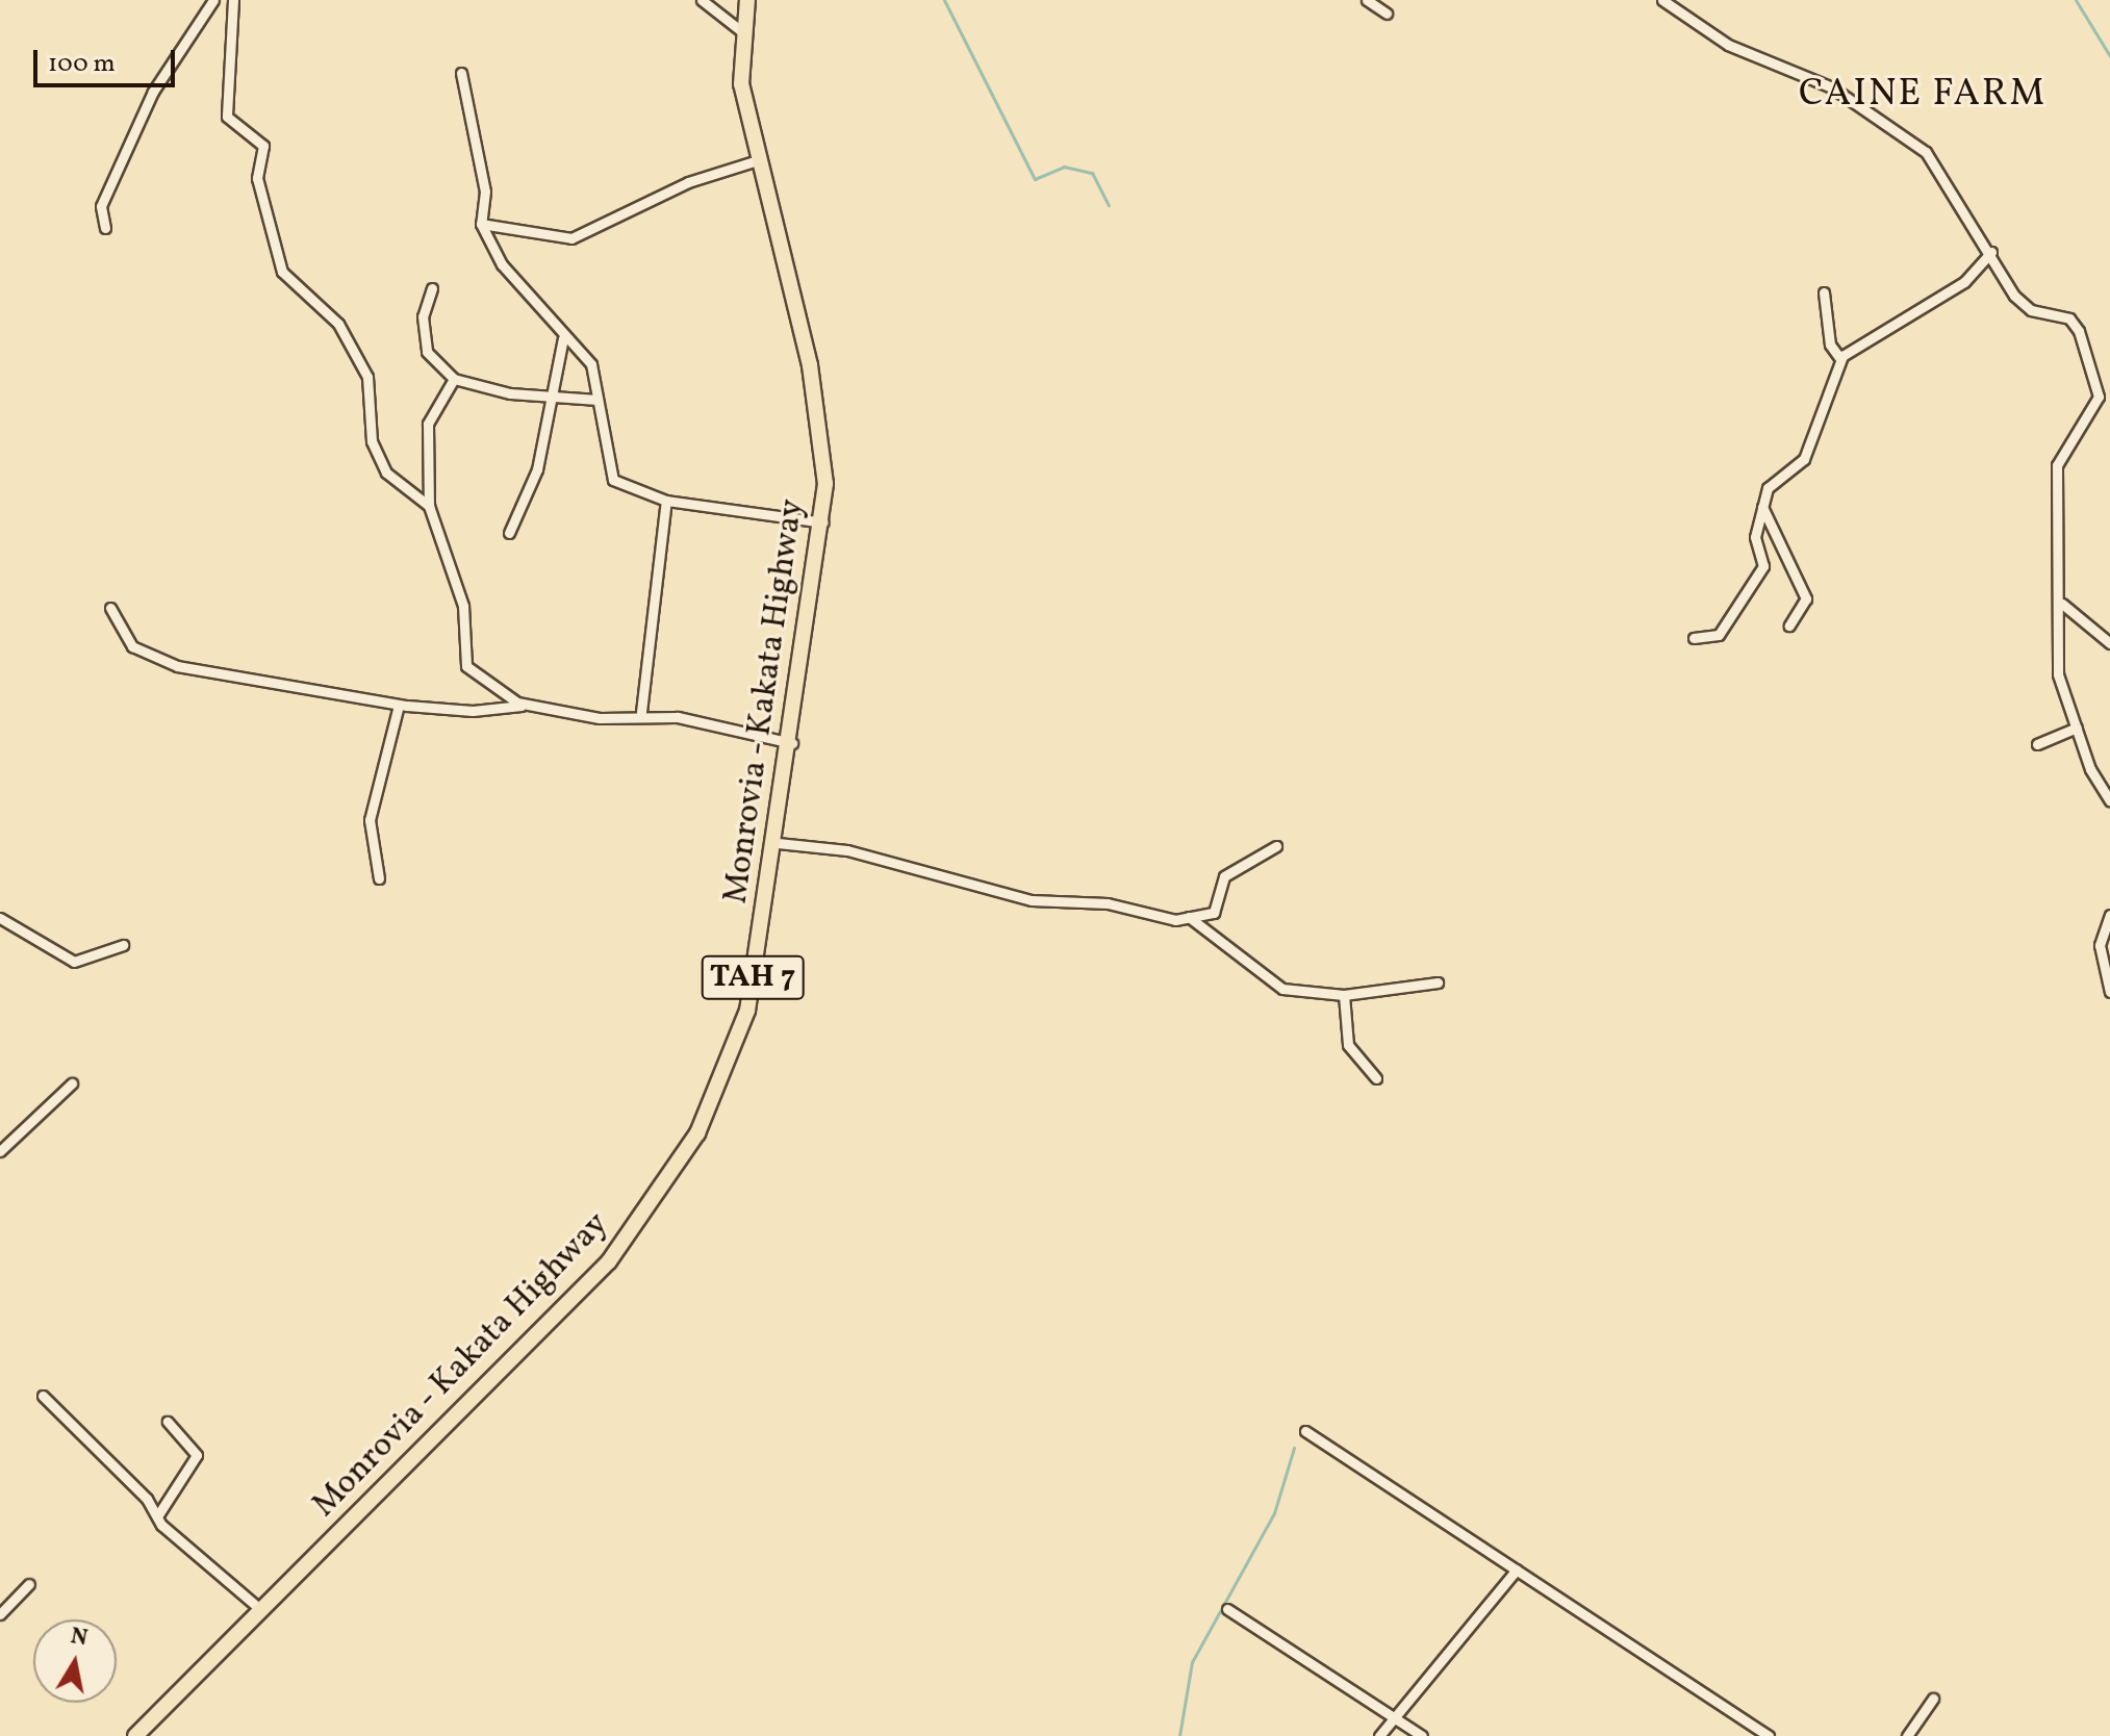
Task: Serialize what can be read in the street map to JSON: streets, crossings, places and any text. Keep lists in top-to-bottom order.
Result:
{
  "streets": {
    "highway": ["Monrovia - Kakata Highway", "TAH 7"]
  },
  "districts": ["CAINE FARM"],
  "scale_bar": "100 m",
  "north": "top"
}
